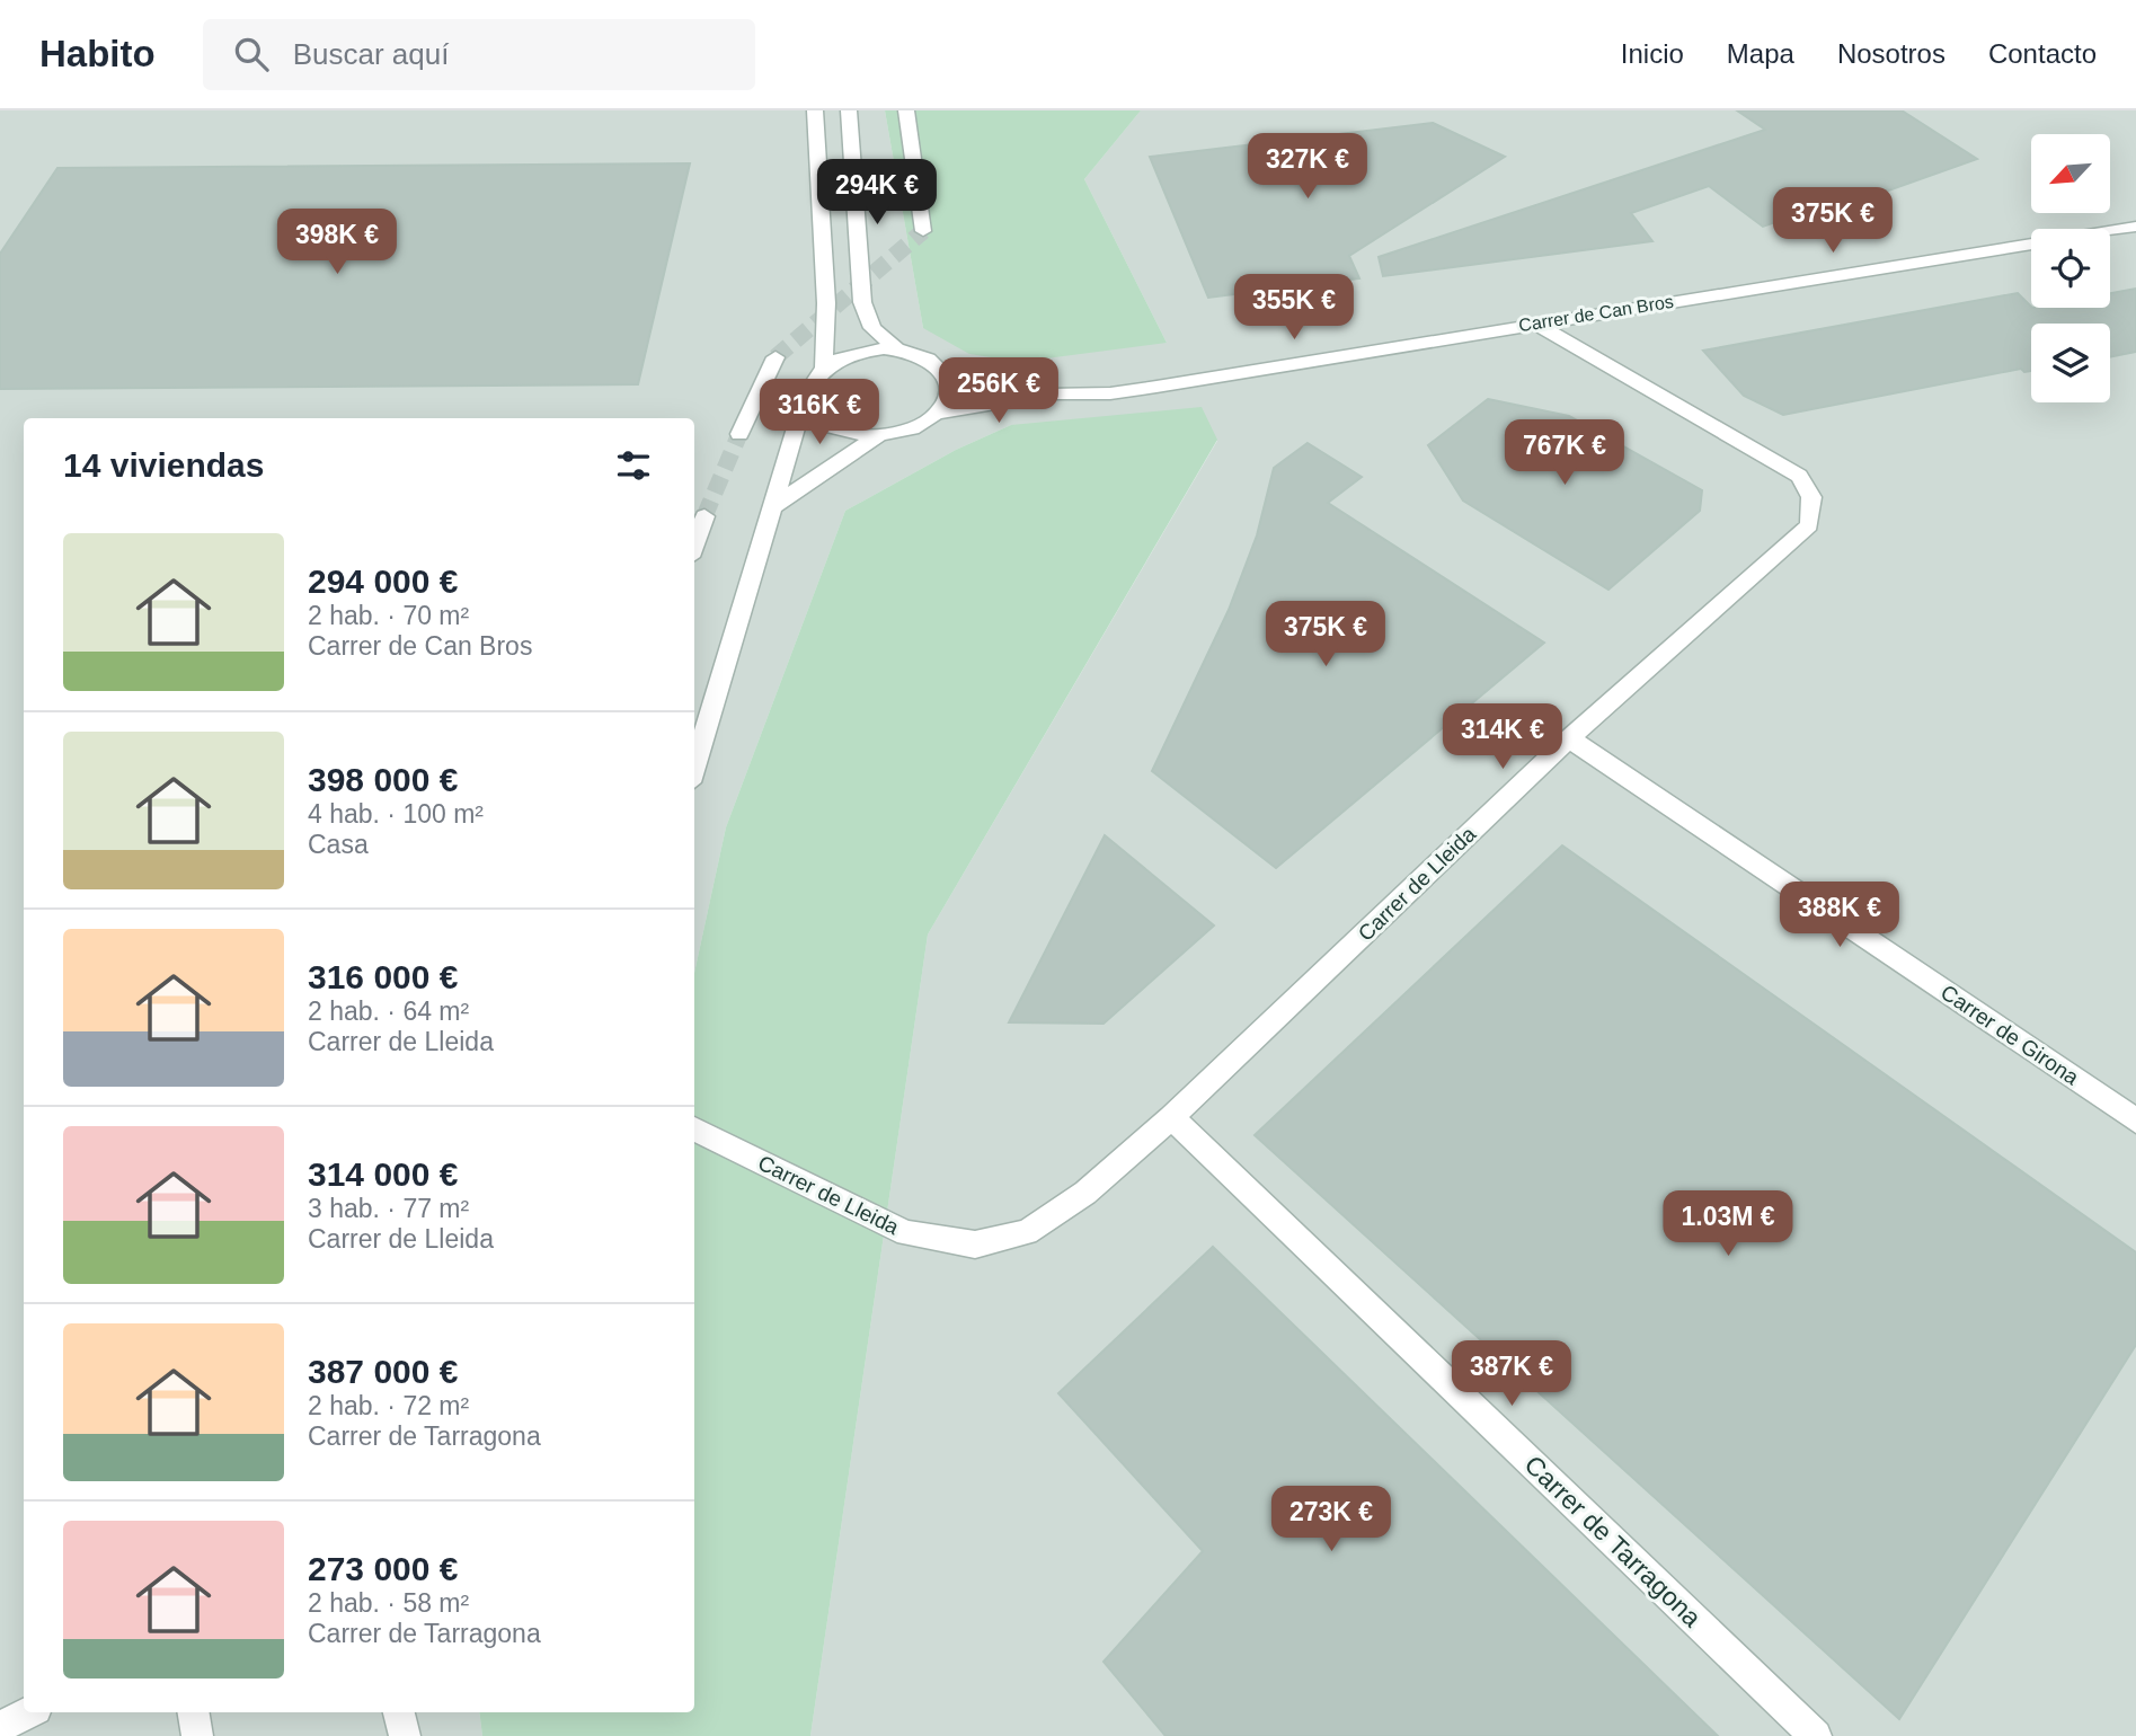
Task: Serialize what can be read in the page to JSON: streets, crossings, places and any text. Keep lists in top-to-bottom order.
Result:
{
  "streets": {
    "street": [
      "Carrer de Can Bros",
      "Carrer de Lleida",
      "Carrer de Girona",
      "Carrer de Tarragona"
    ]
  },
  "crossings": [
    ["Carrer de Can Bros", "Carrer de Lleida"],
    ["Carrer de Lleida", "Carrer de Girona"],
    ["Carrer de Lleida", "Carrer de Tarragona"]
  ],
  "north": "bottom left",
  "page": {
    "header": "Habito",
    "search": "Buscar aquí",
    "nav": [
      "Inicio",
      "Mapa",
      "Nosotros",
      "Contacto"
    ],
    "price": [
      "327K €",
      "294K €",
      "375K €",
      "398K €",
      "355K €",
      "256K €",
      "316K €",
      "767K €",
      "375K €",
      "314K €",
      "388K €",
      "1.03M €",
      "387K €",
      "273K €"
    ],
    "heading": "14 viviendas",
    "list": [
      {
        "name": "294 000 €",
        "note": "2 hab. · 70 m² · Carrer de Can Bros"
      },
      {
        "name": "398 000 €",
        "note": "4 hab. · 100 m² · Casa"
      },
      {
        "name": "316 000 €",
        "note": "2 hab. · 64 m² · Carrer de Lleida"
      },
      {
        "name": "314 000 €",
        "note": "3 hab. · 77 m² · Carrer de Lleida"
      },
      {
        "name": "387 000 €",
        "note": "2 hab. · 72 m² · Carrer de Tarragona"
      },
      {
        "name": "273 000 €",
        "note": "2 hab. · 58 m² · Carrer de Tarragona"
      }
    ]
  }
}
